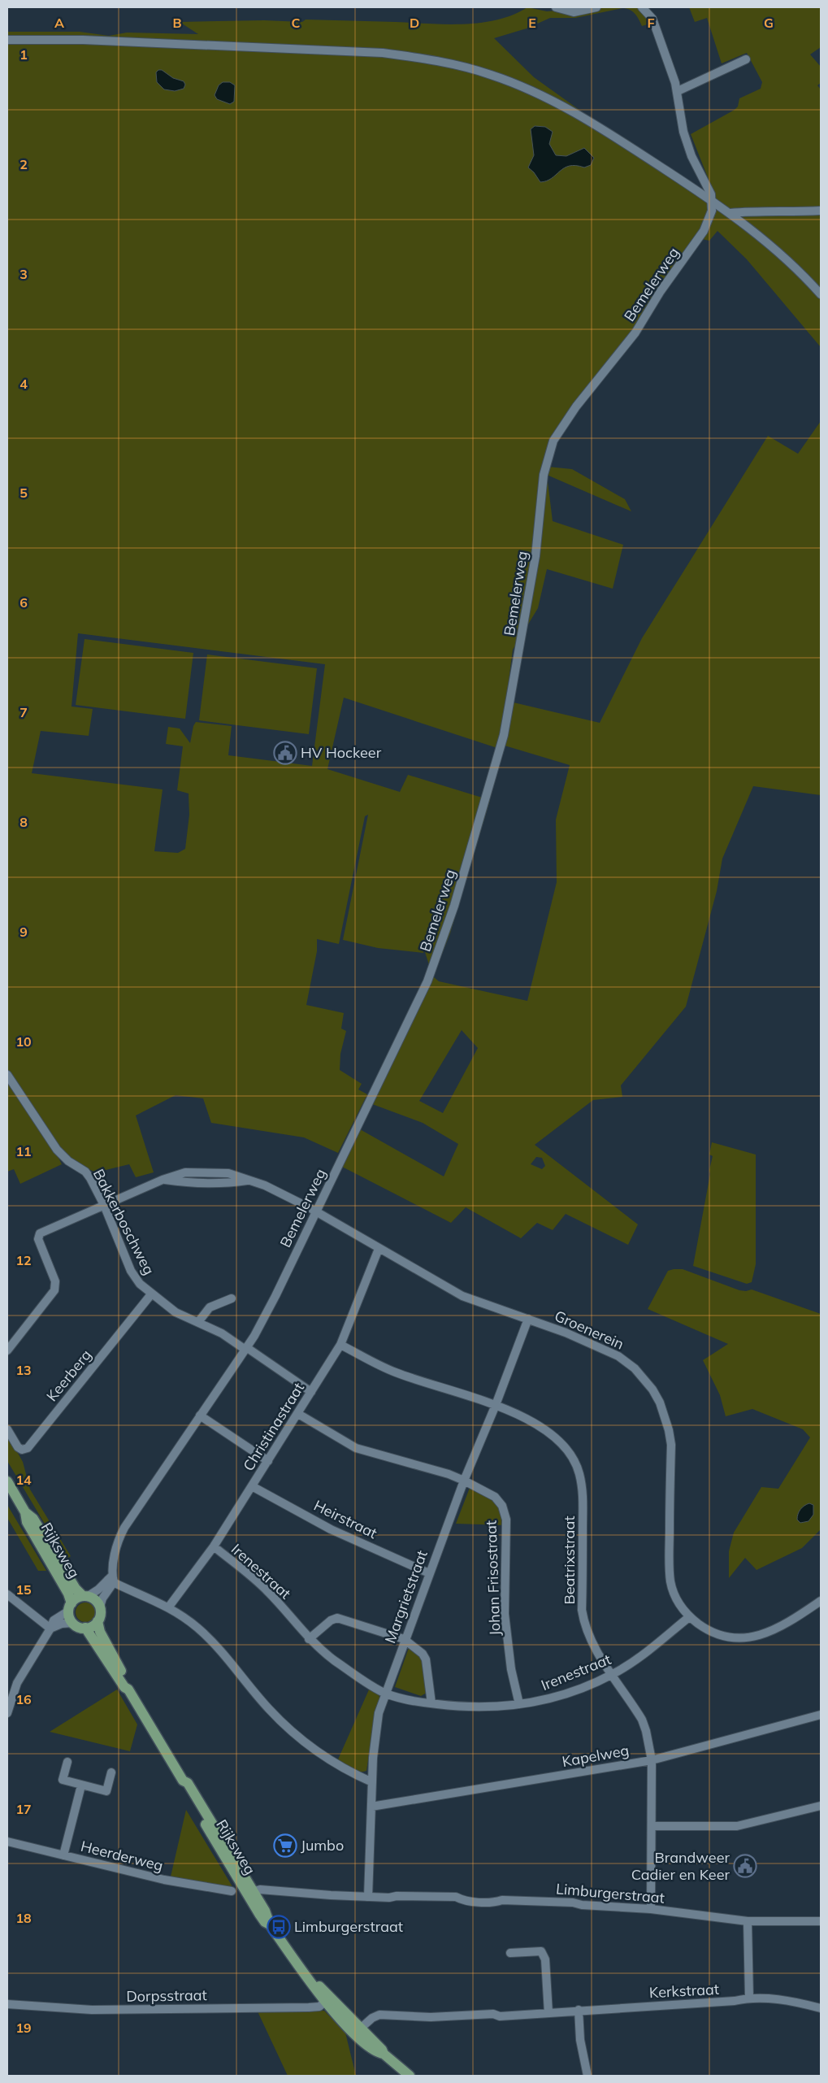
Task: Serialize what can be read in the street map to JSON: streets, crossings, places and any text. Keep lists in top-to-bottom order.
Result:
{
  "streets": {
    "main road": ["Rijksweg"],
    "street": [
      "Bemelerweg",
      "Bakkerboschweg",
      "Groenerein",
      "Keerberg",
      "Christinastraat",
      "Heirstraat",
      "Beatrixstraat",
      "Irenestraat",
      "Johan Frisostraat",
      "Margrietstraat",
      "Kapelweg",
      "Heerderweg",
      "Limburgerstraat",
      "Kerkstraat",
      "Dorpsstraat"
    ]
  },
  "crossings": [
    ["Bemelerweg", "Bakkerboschweg"],
    ["Bemelerweg", "Groenerein"],
    ["Bemelerweg", "Rijksweg"],
    ["Bakkerboschweg", "Groenerein"],
    ["Bakkerboschweg", "Keerberg"],
    ["Groenerein", "Christinastraat"],
    ["Groenerein", "Irenestraat"],
    ["Groenerein", "Margrietstraat"],
    ["Christinastraat", "Heirstraat"],
    ["Christinastraat", "Beatrixstraat"],
    ["Christinastraat", "Irenestraat"],
    ["Christinastraat", "Johan Frisostraat"],
    ["Heirstraat", "Margrietstraat"],
    ["Rijksweg", "Limburgerstraat"],
    ["Rijksweg", "Kerkstraat"],
    ["Rijksweg", "Dorpsstraat"],
    ["Beatrixstraat", "Irenestraat"],
    ["Beatrixstraat", "Margrietstraat"],
    ["Beatrixstraat", "Kapelweg"],
    ["Beatrixstraat", "Limburgerstraat"],
    ["Irenestraat", "Johan Frisostraat"],
    ["Irenestraat", "Margrietstraat"],
    ["Johan Frisostraat", "Margrietstraat"],
    ["Margrietstraat", "Kapelweg"],
    ["Margrietstraat", "Limburgerstraat"]
  ],
  "places": {
    "public building": ["HV Hockeer", "Brandweer Cadier en Keer"],
    "supermarket": ["Jumbo"],
    "bus stop": ["Limburgerstraat"]
  },
  "grid": {
    "columns": [
      "A",
      "B",
      "C",
      "D",
      "E",
      "F",
      "G"
    ],
    "rows": [
      "1",
      "2",
      "3",
      "4",
      "5",
      "6",
      "7",
      "8",
      "9",
      "10",
      "11",
      "12",
      "13",
      "14",
      "15",
      "16",
      "17",
      "18",
      "19"
    ]
  }
}
